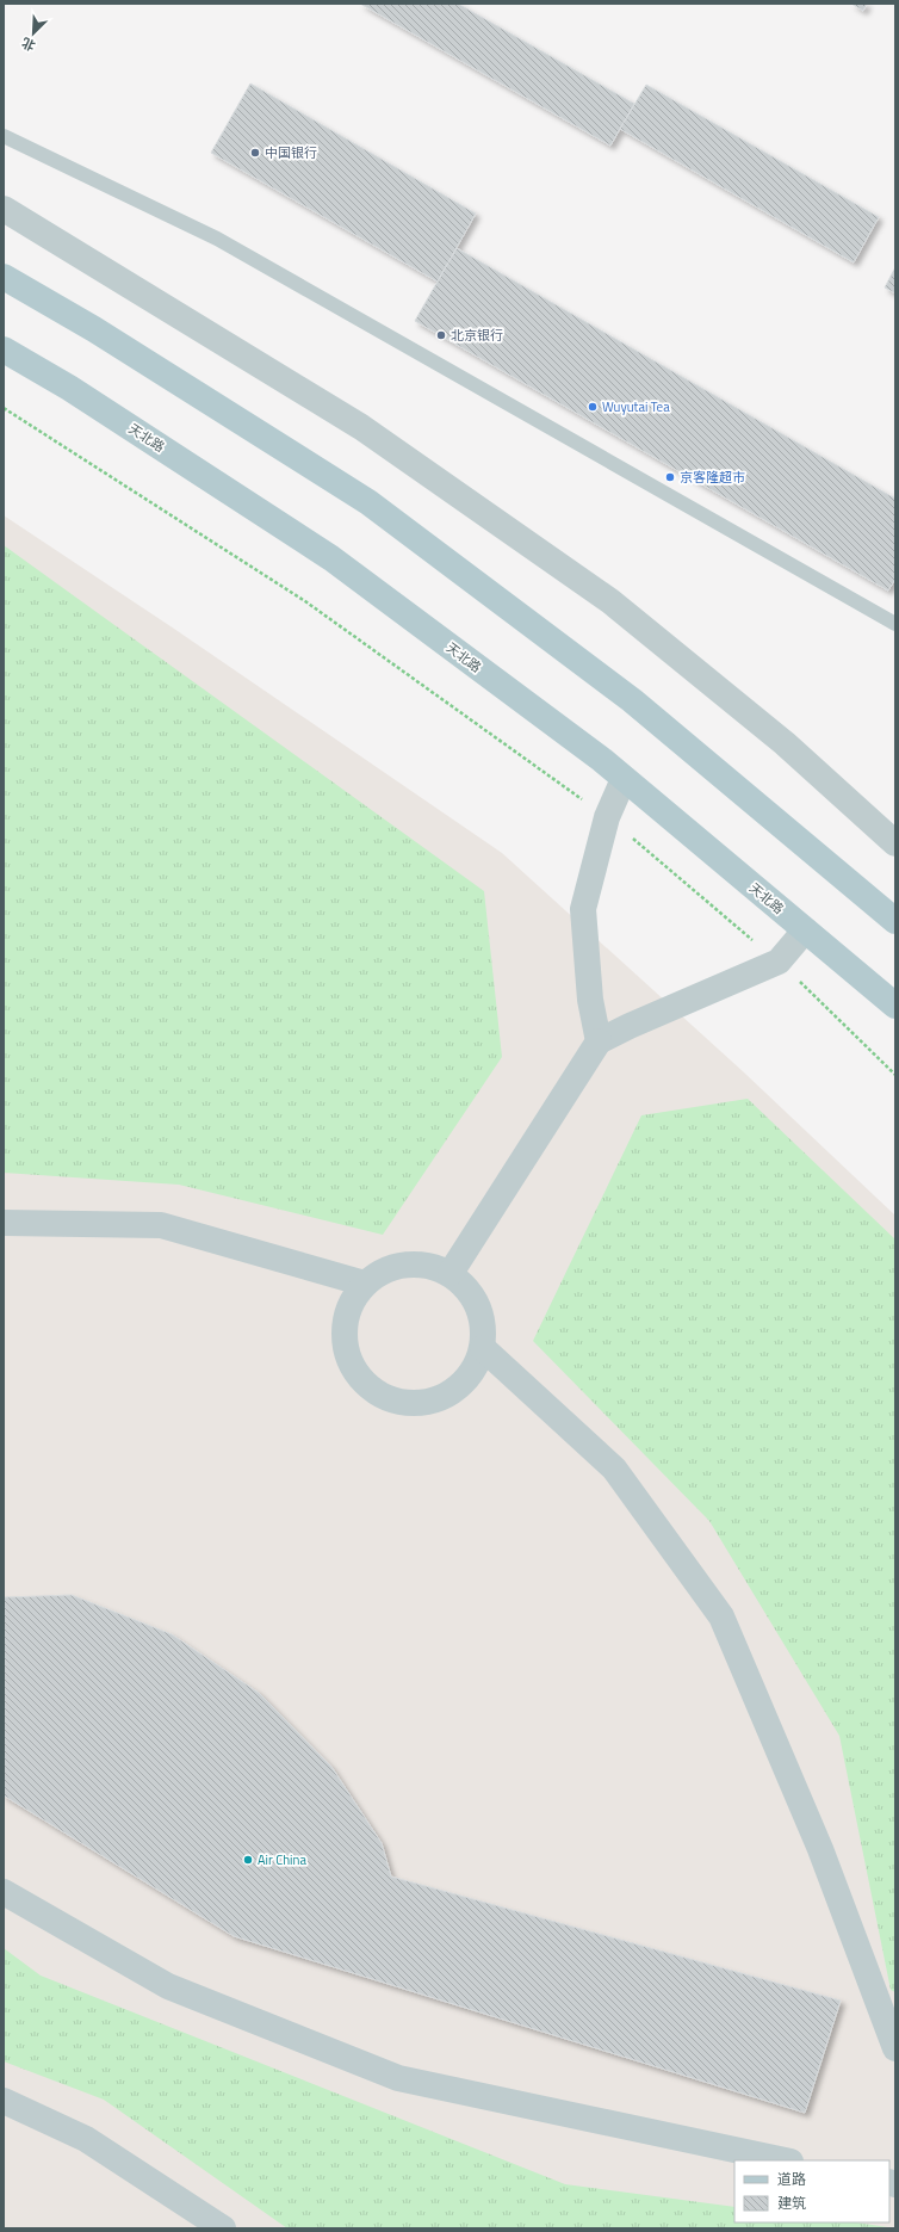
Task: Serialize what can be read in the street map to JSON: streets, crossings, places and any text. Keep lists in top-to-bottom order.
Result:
{
  "streets": {
    "main road": ["天北路"]
  },
  "places": [
    "中国银行",
    "北京银行",
    "Wuyutai Tea",
    "京客隆超市",
    "Air China"
  ],
  "legend": ["道路", "建筑"],
  "north": "bottom left"
}
